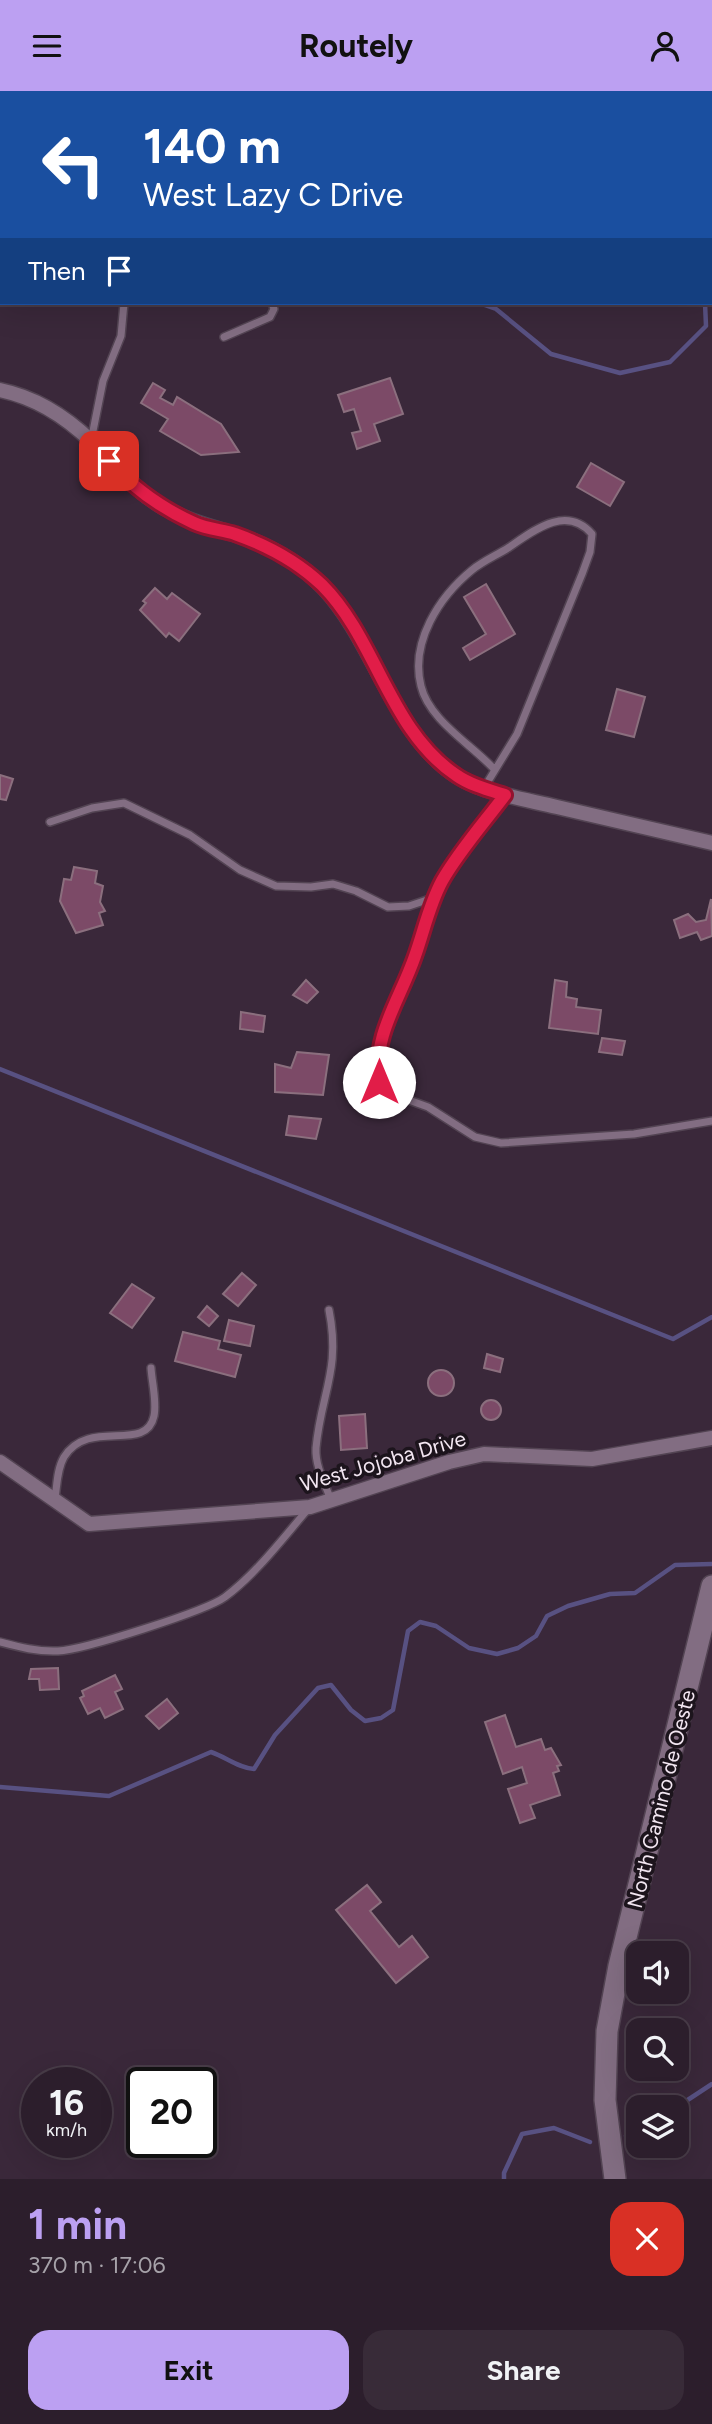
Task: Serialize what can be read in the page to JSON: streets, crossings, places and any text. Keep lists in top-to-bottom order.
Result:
{
  "streets": {
    "street": ["West Jojoba Drive", "North Camino de Oeste"]
  },
  "page": {
    "header": "Routely",
    "turn": ["140 m", "West Lazy C Drive"],
    "then": "Then",
    "speed": "16 km/h",
    "limit": "20",
    "heading": ["1 min", "370 m · 17:06"],
    "buttons": ["Exit", "Share"]
  }
}
